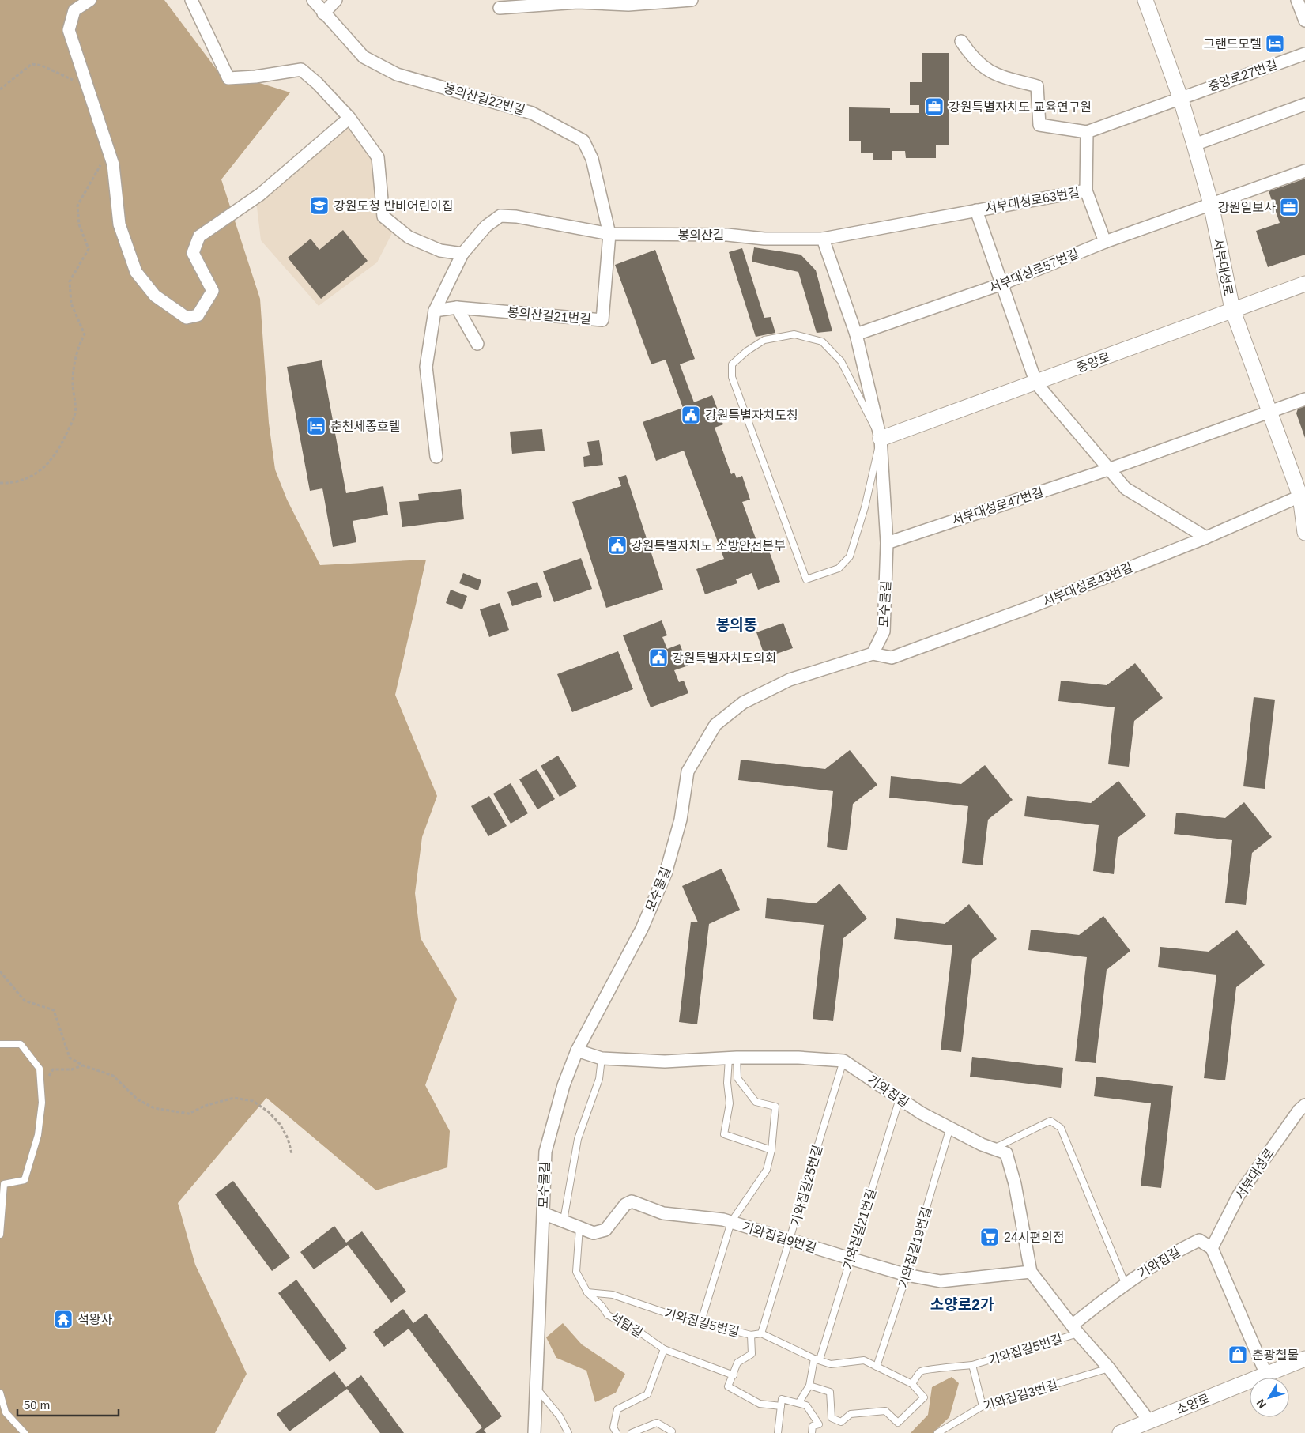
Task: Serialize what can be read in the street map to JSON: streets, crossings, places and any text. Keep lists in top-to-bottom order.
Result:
{
  "streets": {
    "street": [
      "중앙로27번길",
      "봉의산길22번길",
      "서부대성로63번길",
      "봉의산길",
      "서부대성로",
      "서부대성로57번길",
      "봉의산길21번길",
      "중앙로",
      "서부대성로47번길",
      "서부대성로43번길",
      "모수물길",
      "기와집길",
      "기와집길9번길",
      "소양로"
    ],
    "lane": [
      "기와집길25번길",
      "기와집길21번길",
      "기와집길19번길",
      "기와집길5번길",
      "석탑길",
      "기와집길3번길"
    ]
  },
  "crossings": [
    ["중앙로27번길", "서부대성로"],
    ["봉의산길22번길", "봉의산길"],
    ["봉의산길22번길", "봉의산길21번길"],
    ["서부대성로63번길", "봉의산길"],
    ["봉의산길", "봉의산길21번길"],
    ["서부대성로", "서부대성로57번길"],
    ["서부대성로", "중앙로"],
    ["서부대성로", "서부대성로47번길"],
    ["서부대성로", "서부대성로43번길"],
    ["서부대성로", "기와집길"],
    ["중앙로", "모수물길"],
    ["서부대성로47번길", "모수물길"],
    ["서부대성로43번길", "모수물길"],
    ["모수물길", "기와집길"],
    ["모수물길", "기와집길9번길"],
    ["기와집길", "기와집길25번길"],
    ["기와집길", "기와집길21번길"],
    ["기와집길", "기와집길9번길"],
    ["기와집길", "기와집길19번길"],
    ["기와집길", "기와집길5번길"],
    ["기와집길", "기와집길3번길"],
    ["기와집길", "소양로"],
    ["기와집길25번길", "기와집길9번길"],
    ["기와집길25번길", "기와집길5번길"],
    ["기와집길21번길", "기와집길9번길"],
    ["기와집길9번길", "기와집길19번길"],
    ["기와집길9번길", "석탑길"],
    ["기와집길5번길", "석탑길"],
    ["기와집길5번길", "기와집길3번길"]
  ],
  "districts": ["봉의동", "소양로2가"],
  "places": {
    "hotel": ["그랜드모텔", "춘천세종호텔"],
    "office": ["강원특별자치도 교육연구원", "강원일보사"],
    "school or university": ["강원도청 반비어린이집"],
    "public building": ["강원특별자치도청", "강원특별자치도 소방안전본부", "강원특별자치도의회"],
    "supermarket": ["24시편의점"],
    "temple": ["석왕사"],
    "shop": ["춘광철물"]
  },
  "scale_bar": "50 m",
  "north": "bottom left"
}
